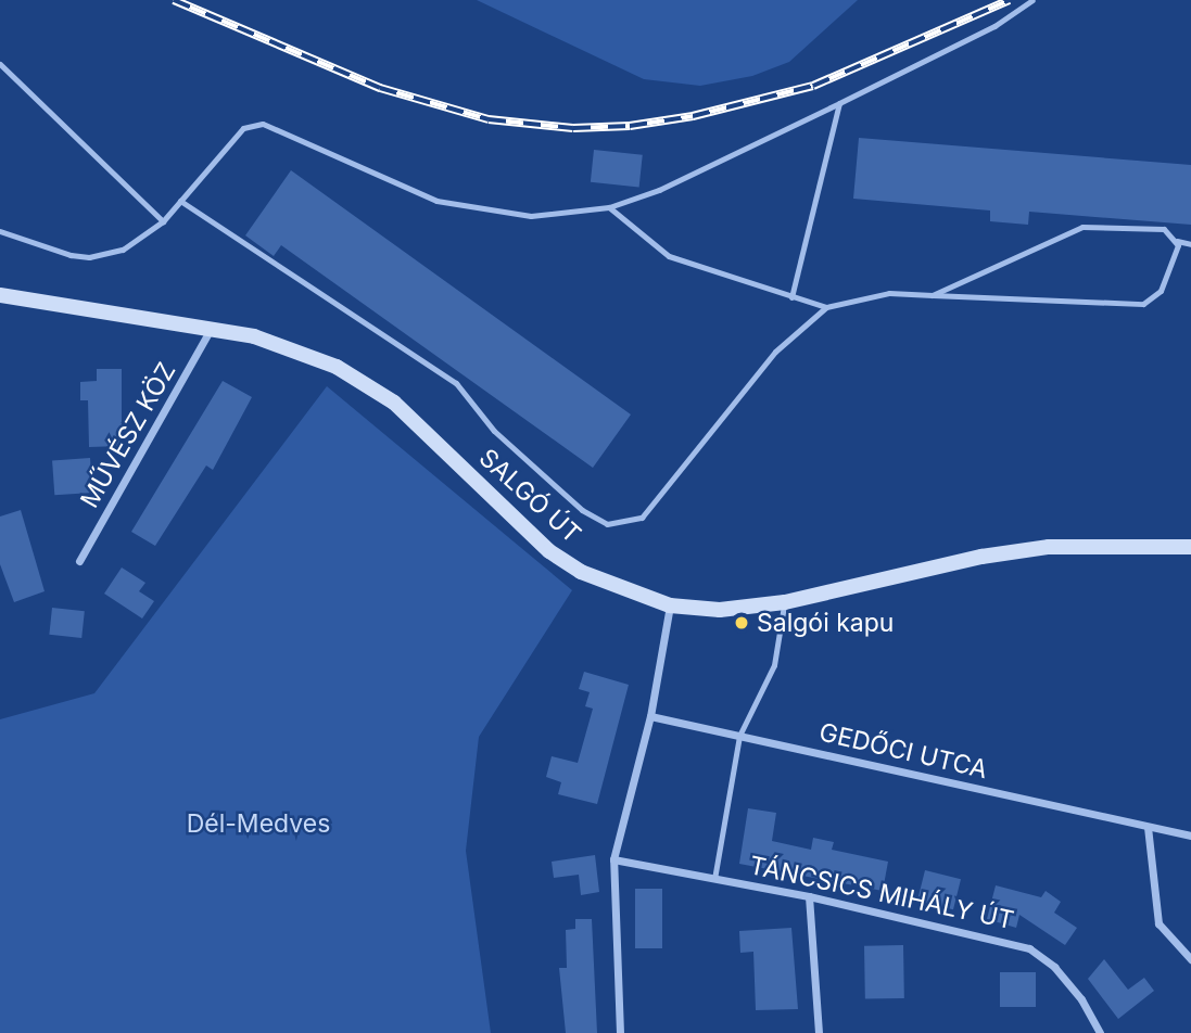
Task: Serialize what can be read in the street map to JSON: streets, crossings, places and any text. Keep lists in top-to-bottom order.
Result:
{
  "streets": {
    "main road": ["SALGÓ ÚT"],
    "street": ["MŰVÉSZ KÖZ", "GEDŐCI UTCA", "TÁNCSICS MIHÁLY ÚT"]
  },
  "crossings": [
    ["MŰVÉSZ KÖZ", "SALGÓ ÚT"]
  ],
  "parks": ["Dél-Medves"],
  "places": ["Salgói kapu"]
}
